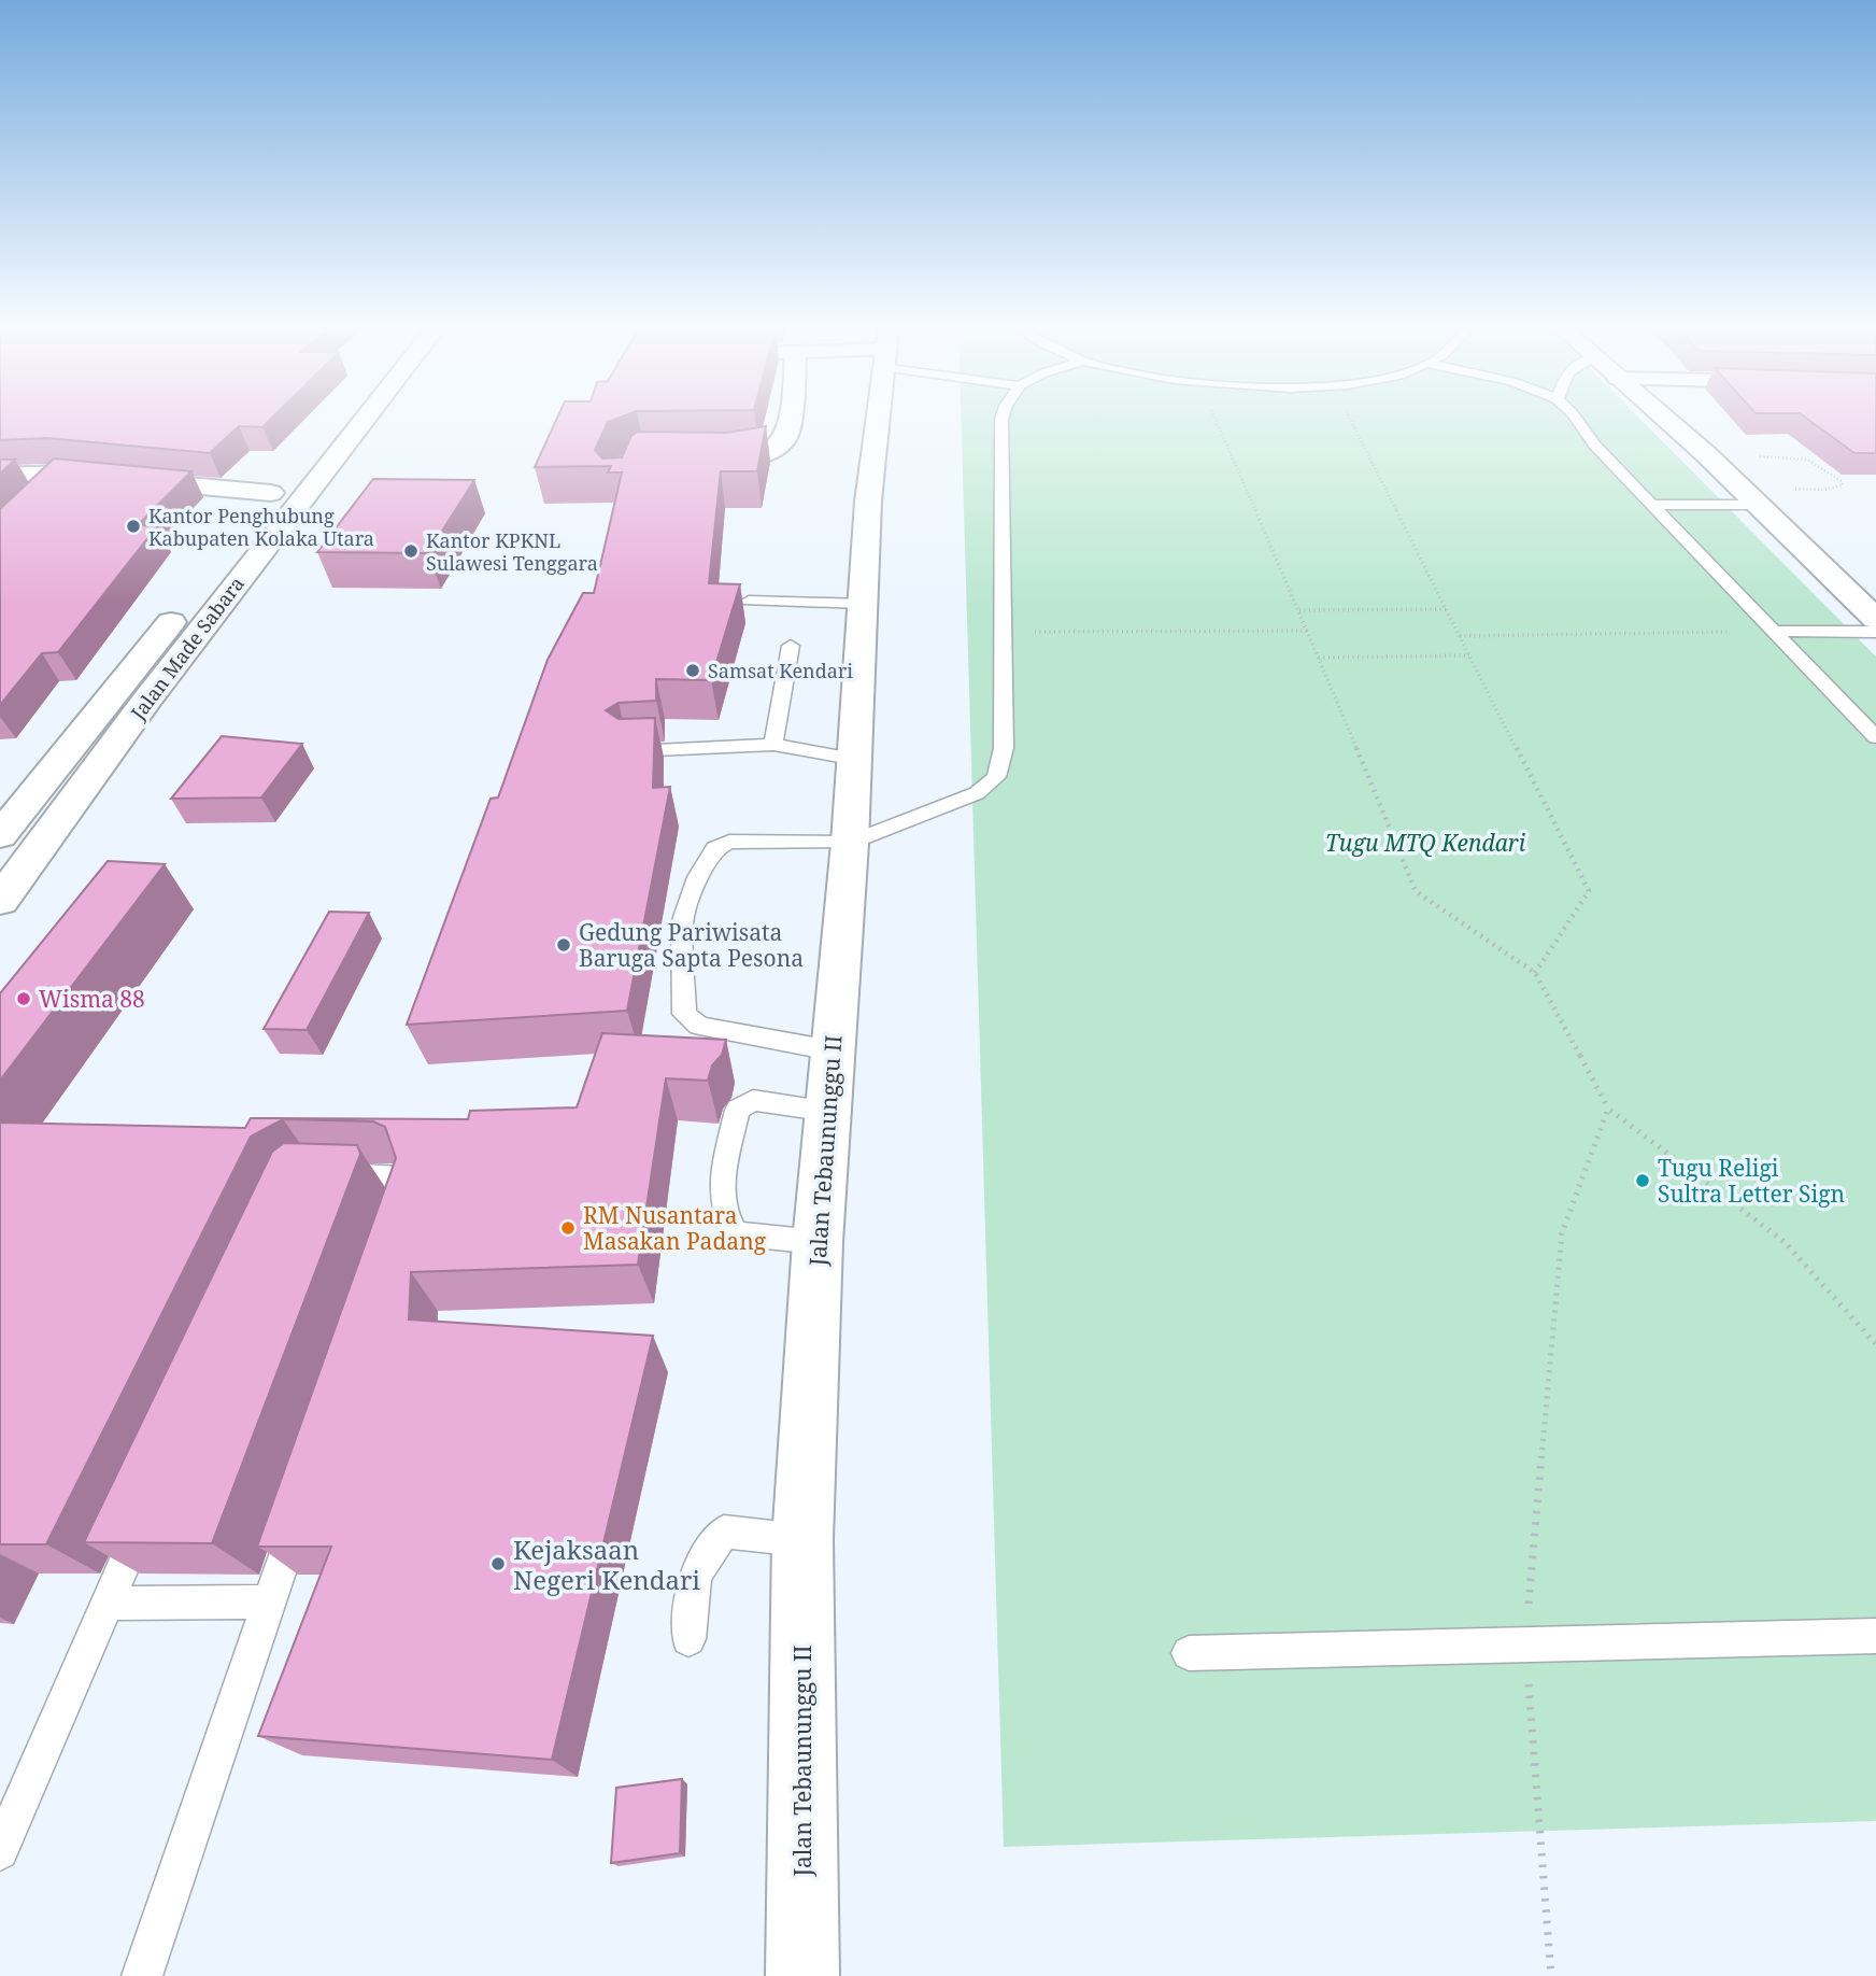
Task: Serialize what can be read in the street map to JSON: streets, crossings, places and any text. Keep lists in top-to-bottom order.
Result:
{
  "streets": {
    "street": ["Jalan Made Sabara", "Jalan Tebaununggu II"]
  },
  "parks": ["Tugu MTQ Kendari"],
  "places": [
    "Kantor Penghubung Kabupaten Kolaka Utara",
    "Kantor KPKNL Sulawesi Tenggara",
    "Samsat Kendari",
    "Gedung Pariwisata Baruga Sapta Pesona",
    "Wisma 88",
    "Tugu Religi Sultra Letter Sign",
    "RM Nusantara Masakan Padang",
    "Kejaksaan Negeri Kendari"
  ]
}
